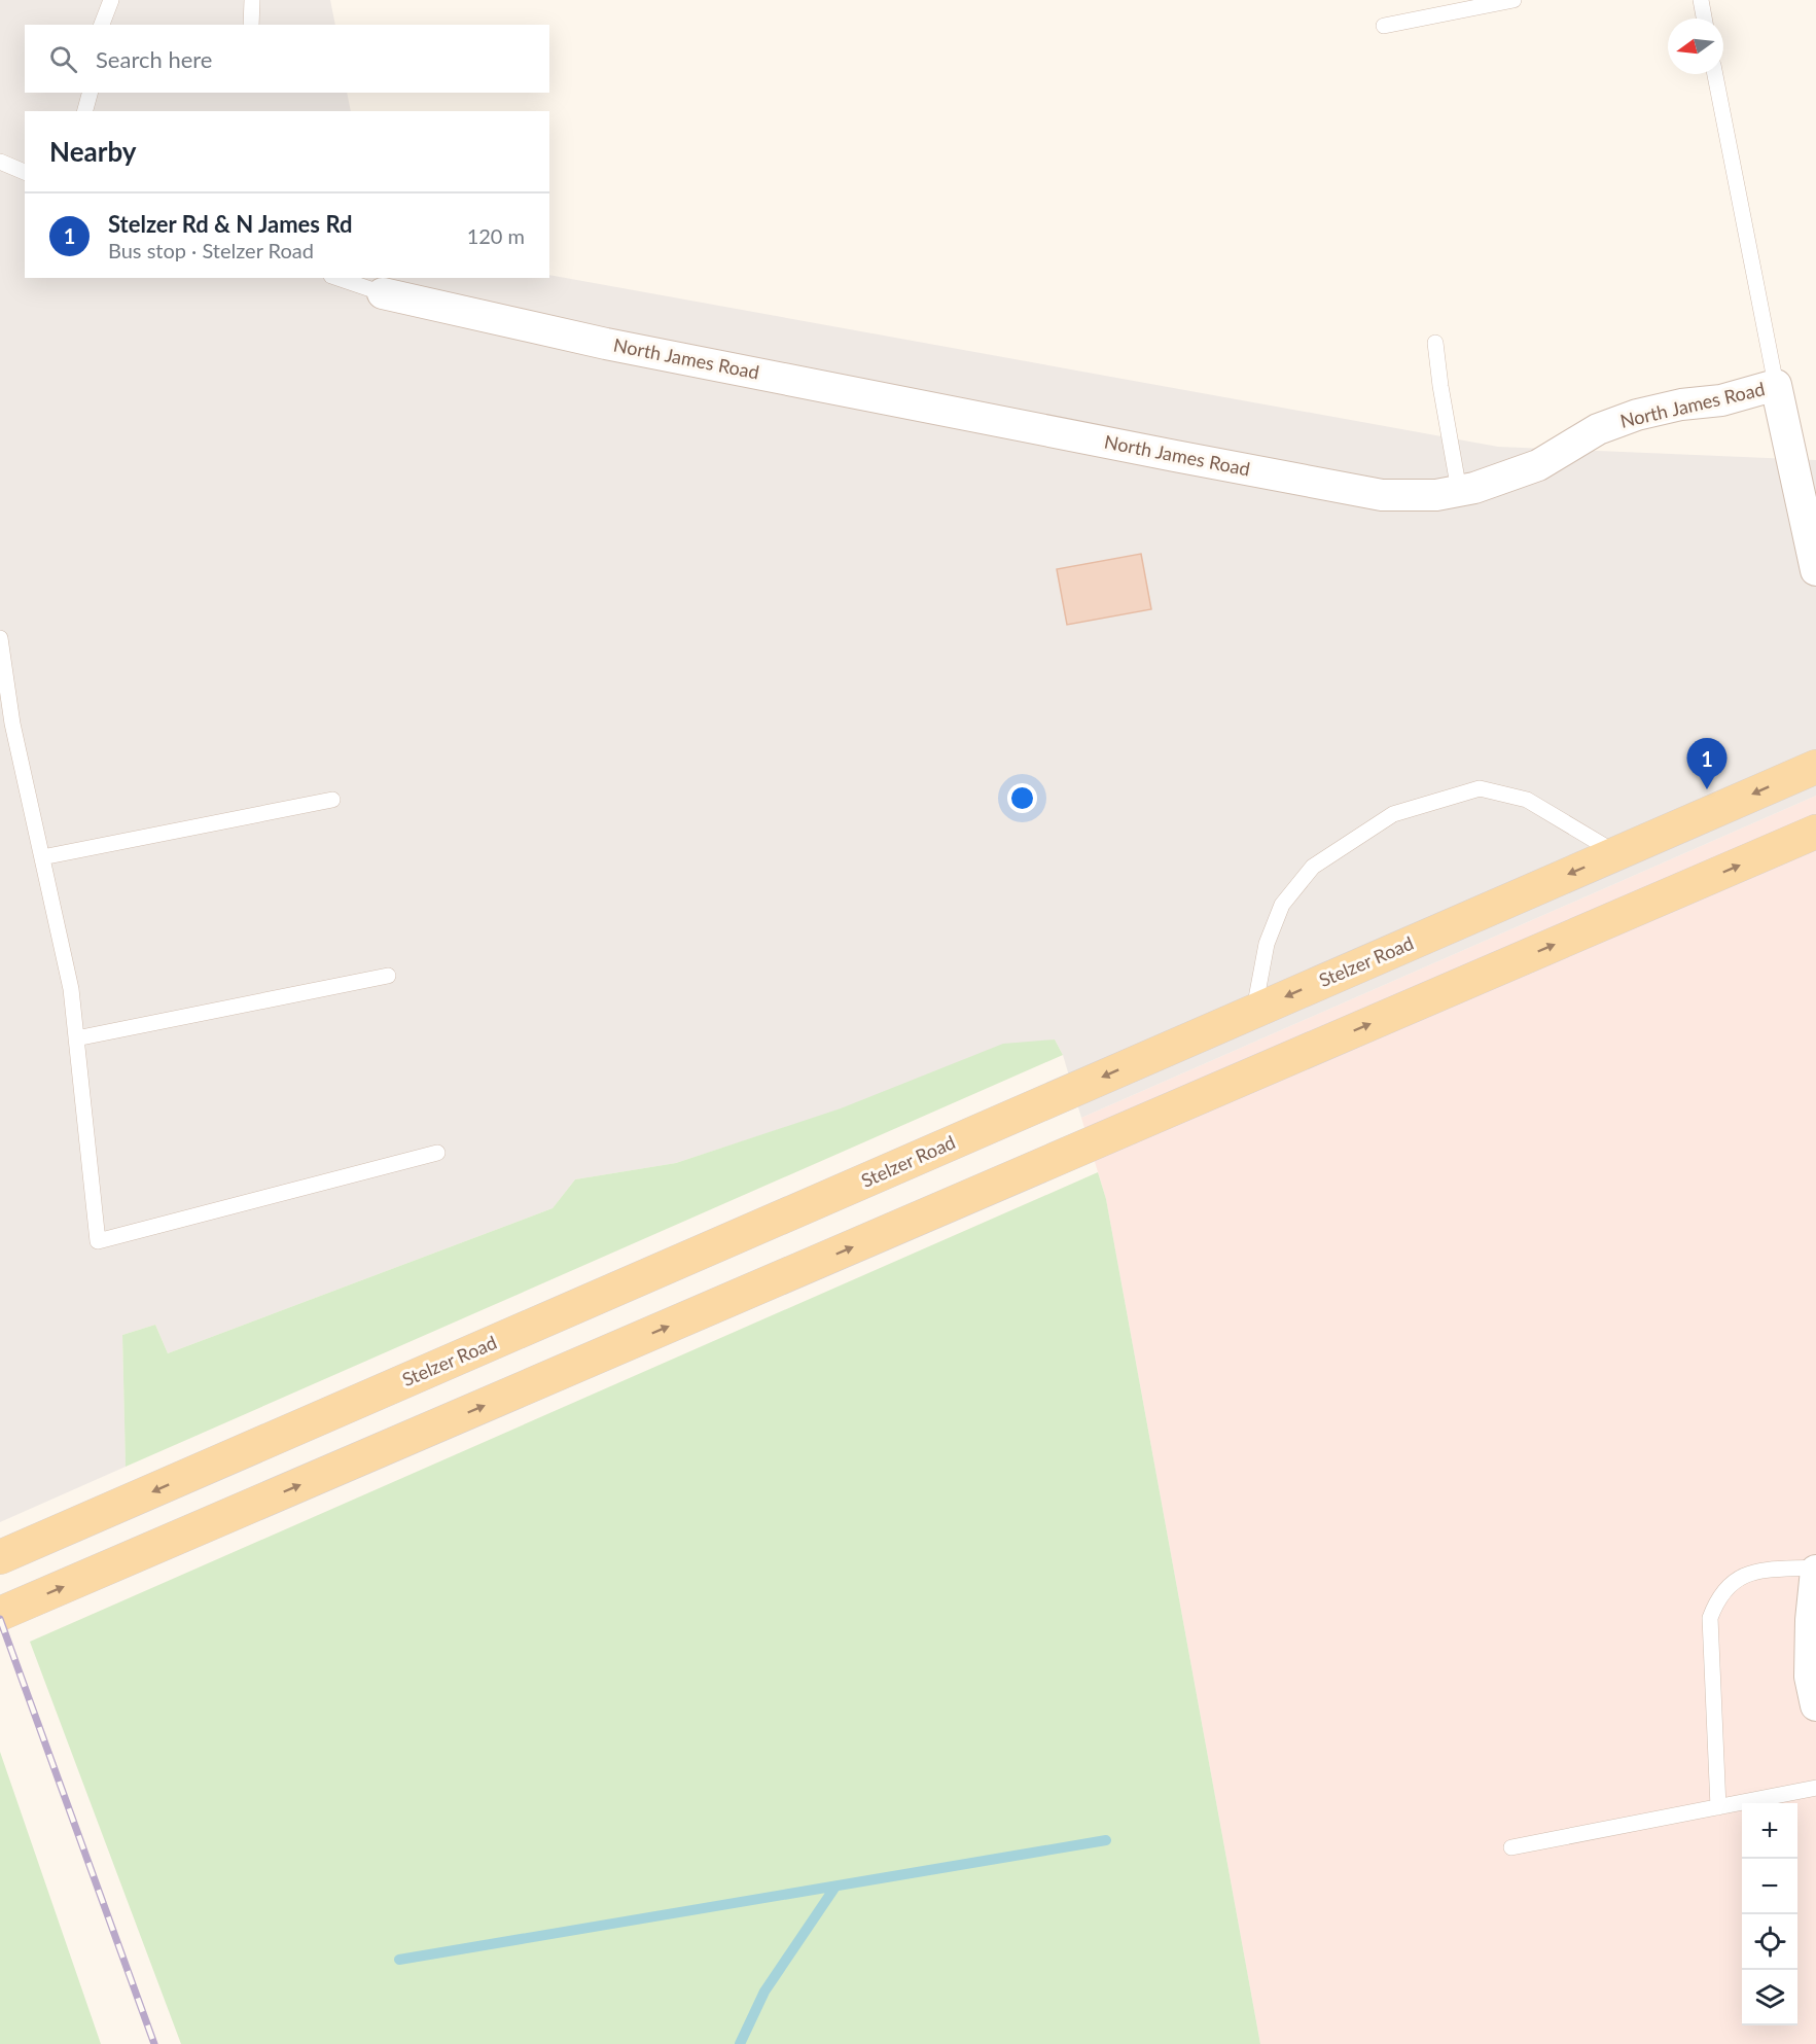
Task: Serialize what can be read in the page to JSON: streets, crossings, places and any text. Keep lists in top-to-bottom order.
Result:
{
  "streets": {
    "main road": ["Stelzer Road"],
    "street": ["North James Road"]
  },
  "north": "left",
  "page": {
    "search": "Search here",
    "heading": "Nearby",
    "list": [
      {
        "mark": "1",
        "name": "Stelzer Rd & N James Rd",
        "note": "Bus stop · Stelzer Road",
        "value": "120 m"
      }
    ],
    "pins": "1",
    "map_buttons": ["+", "−"]
  }
}
